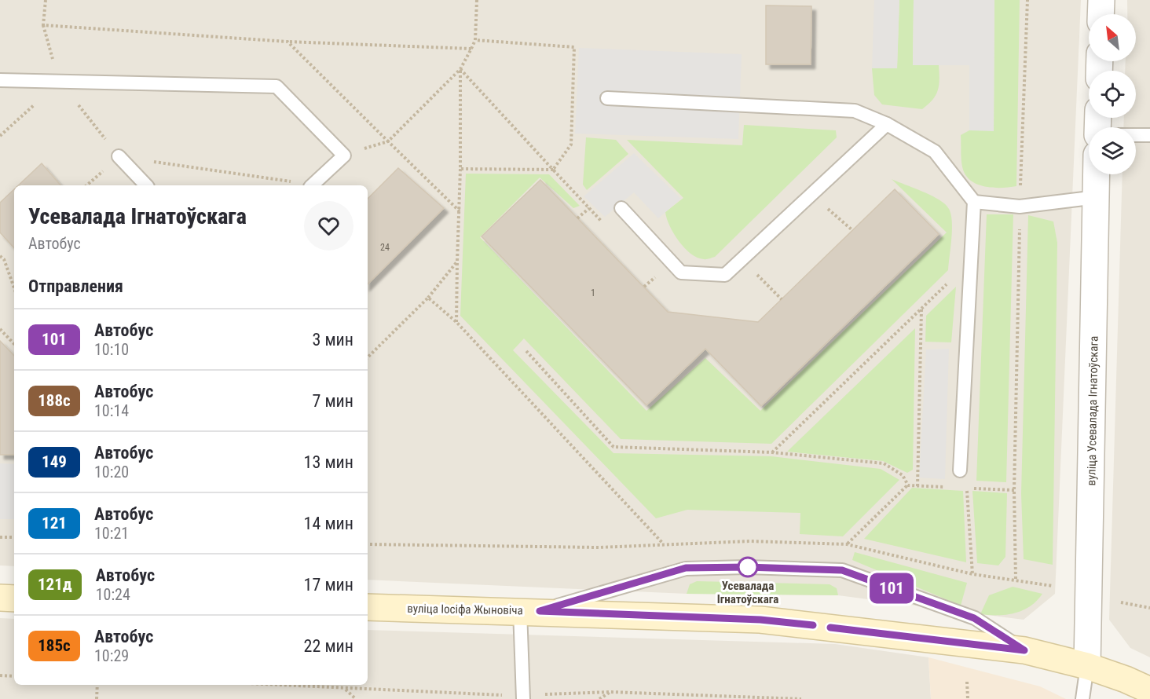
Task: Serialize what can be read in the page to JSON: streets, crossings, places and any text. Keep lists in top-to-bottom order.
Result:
{
  "streets": {
    "main road": ["вуліца Іосіфа Жыновіча"],
    "street": ["вуліца Усевалада Ігнатоўскага"]
  },
  "crossings": [
    ["вуліца Усевалада Ігнатоўскага", "вуліца Іосіфа Жыновіча"]
  ],
  "places": ["Усевалада Ігнатоўскага"],
  "lines": ["bus line 101"],
  "house_numbers": ["24", "1"],
  "north": "top left",
  "page": {
    "on_map": "101",
    "heading": [
      ["Усевалада Ігнатоўскага", "Автобус"],
      "Отправления"
    ],
    "list": [
      {
        "mark": "101",
        "name": "Автобус",
        "note": "10:10",
        "value": "3 мин"
      },
      {
        "mark": "188с",
        "name": "Автобус",
        "note": "10:14",
        "value": "7 мин"
      },
      {
        "mark": "149",
        "name": "Автобус",
        "note": "10:20",
        "value": "13 мин"
      },
      {
        "mark": "121",
        "name": "Автобус",
        "note": "10:21",
        "value": "14 мин"
      },
      {
        "mark": "121д",
        "name": "Автобус",
        "note": "10:24",
        "value": "17 мин"
      },
      {
        "mark": "185с",
        "name": "Автобус",
        "note": "10:29",
        "value": "22 мин"
      }
    ]
  }
}
